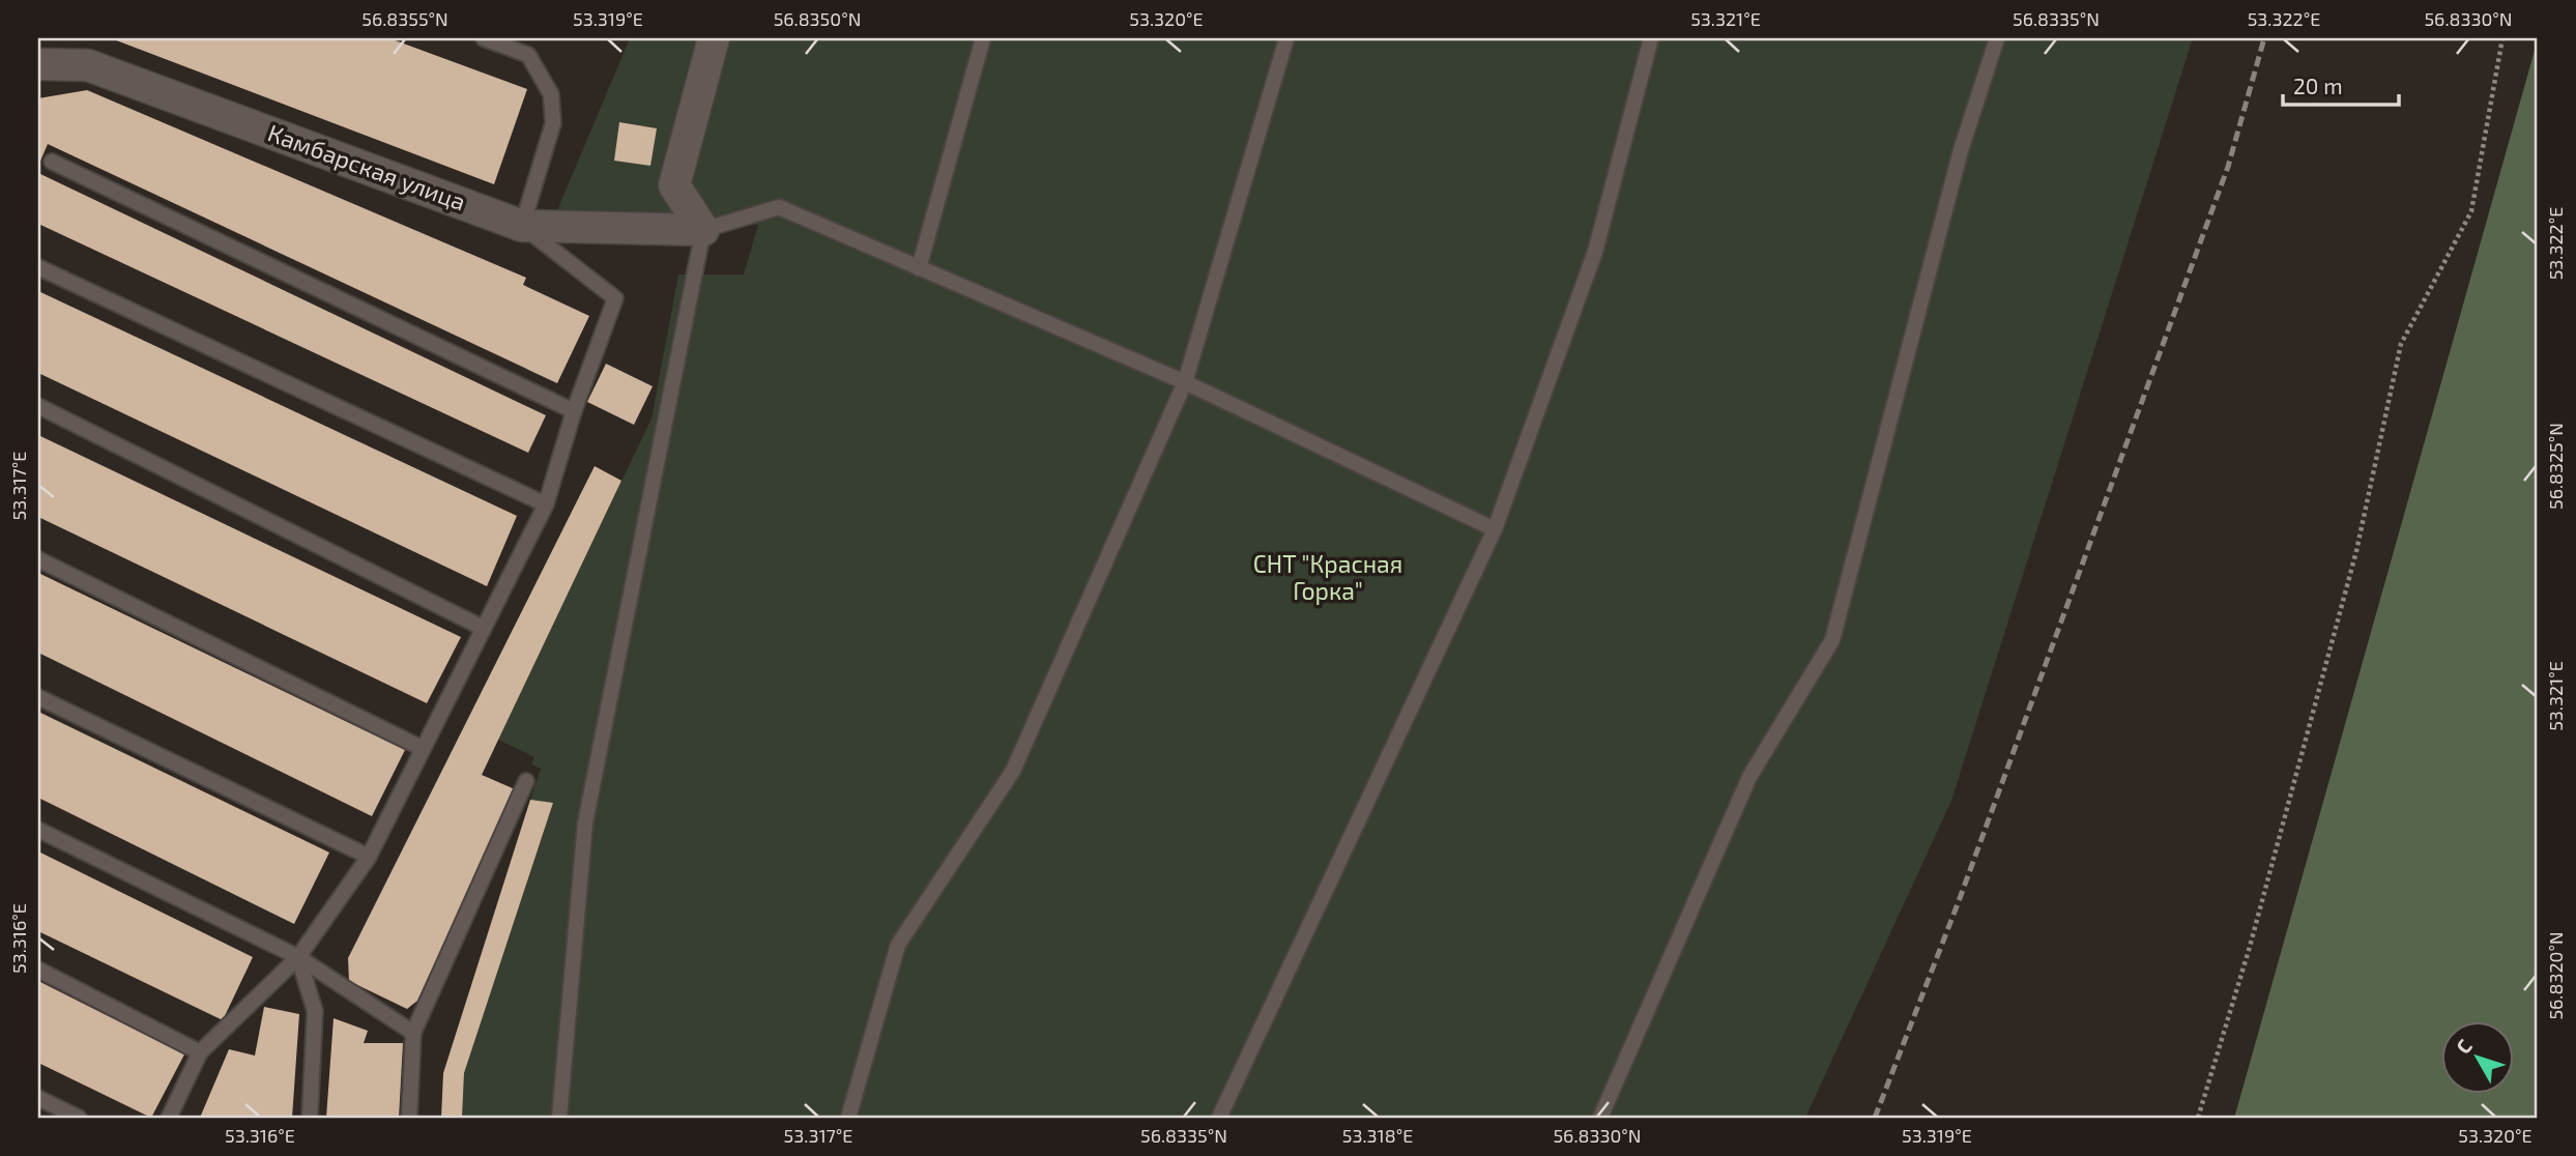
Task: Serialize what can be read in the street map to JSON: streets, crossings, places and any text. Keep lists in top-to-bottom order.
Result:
{
  "streets": {
    "street": ["Камбарская улица"]
  },
  "parks": ["СНТ \"Красная Горка\""],
  "scale_bar": "20 m",
  "north": "top left",
  "coordinates": [
    "56.8355°N",
    "53.319°E",
    "56.8350°N",
    "53.320°E",
    "53.321°E",
    "56.8335°N",
    "53.322°E",
    "56.8330°N",
    "56.8325°N",
    "53.317°E",
    "53.316°E",
    "56.8320°N",
    "53.318°E"
  ]
}
